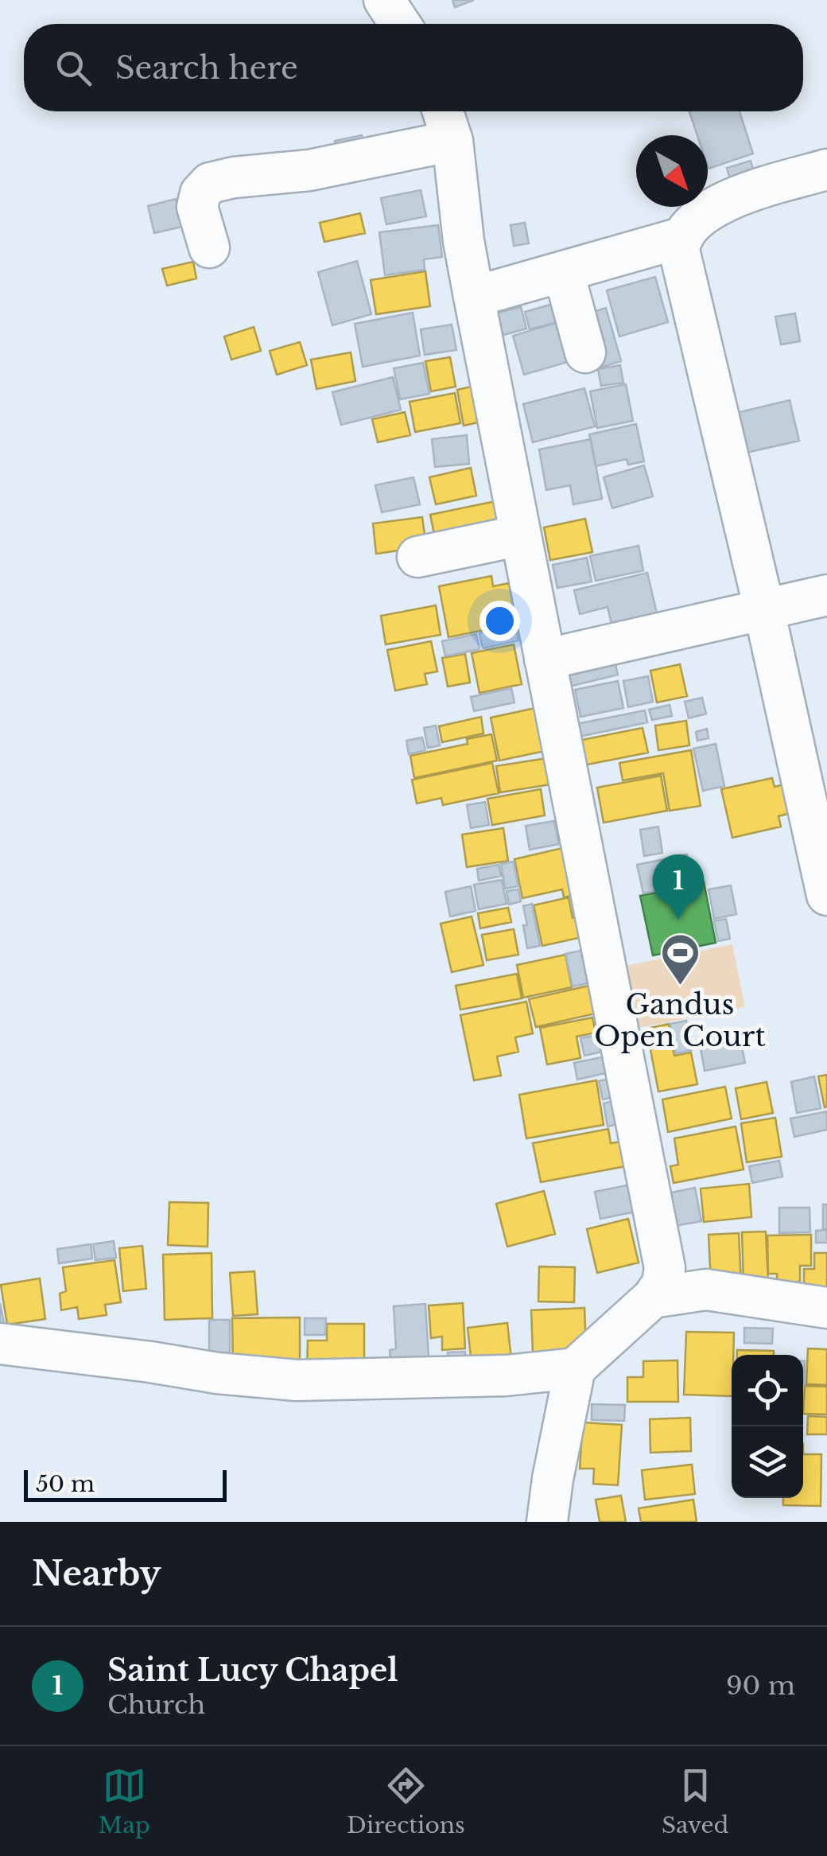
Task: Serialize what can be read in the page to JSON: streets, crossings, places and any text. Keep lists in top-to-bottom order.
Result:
{
  "places": {
    "sports": ["Gandus Open Court"]
  },
  "scale_bar": "50 m",
  "north": "bottom right",
  "page": {
    "search": "Search here",
    "pins": "1",
    "scale": "50 m",
    "heading": "Nearby",
    "list": [
      {
        "mark": "1",
        "name": "Saint Lucy Chapel",
        "note": "Church",
        "value": "90 m"
      }
    ],
    "nav": ["Map", "Directions", "Saved"]
  }
}
